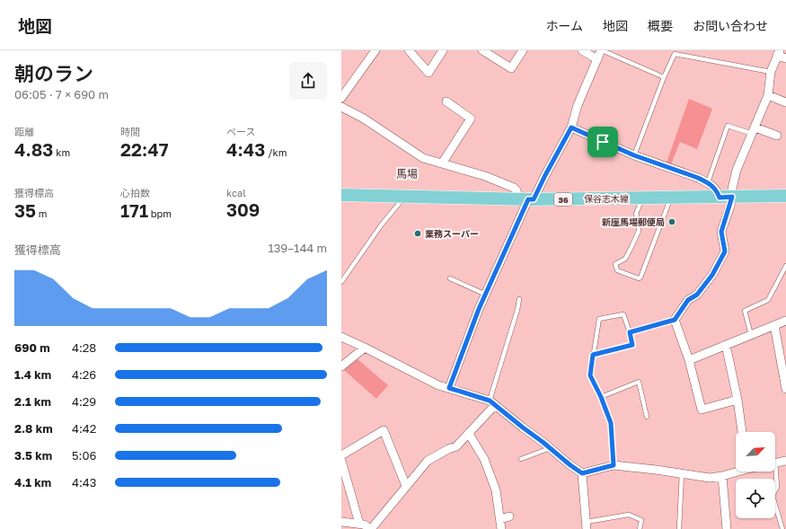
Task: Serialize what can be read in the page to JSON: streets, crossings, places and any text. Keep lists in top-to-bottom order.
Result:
{
  "streets": {
    "main road": ["保谷志木線", "36"]
  },
  "districts": ["馬場"],
  "places": ["新座馬場郵便局", "業務スーパー"],
  "north": "top right",
  "page": {
    "header": "地図",
    "nav": [
      "ホーム",
      "地図",
      "概要",
      "お問い合わせ"
    ],
    "heading": ["朝のラン", "06:05 · 7 × 690 m"],
    "stats": [
      ["距離", "4.83 km"],
      ["時間", "22:47"],
      ["ペース", "4:43 /km"],
      ["獲得標高", "35 m"],
      ["心拍数", "171 bpm"],
      ["kcal", "309"]
    ],
    "chart": ["獲得標高", "139–144 m"],
    "list": [
      {
        "name": "690 m",
        "note": "4:28"
      },
      {
        "name": "1.4 km",
        "note": "4:26"
      },
      {
        "name": "2.1 km",
        "note": "4:29"
      },
      {
        "name": "2.8 km",
        "note": "4:42"
      },
      {
        "name": "3.5 km",
        "note": "5:06"
      },
      {
        "name": "4.1 km",
        "note": "4:43"
      }
    ]
  }
}
